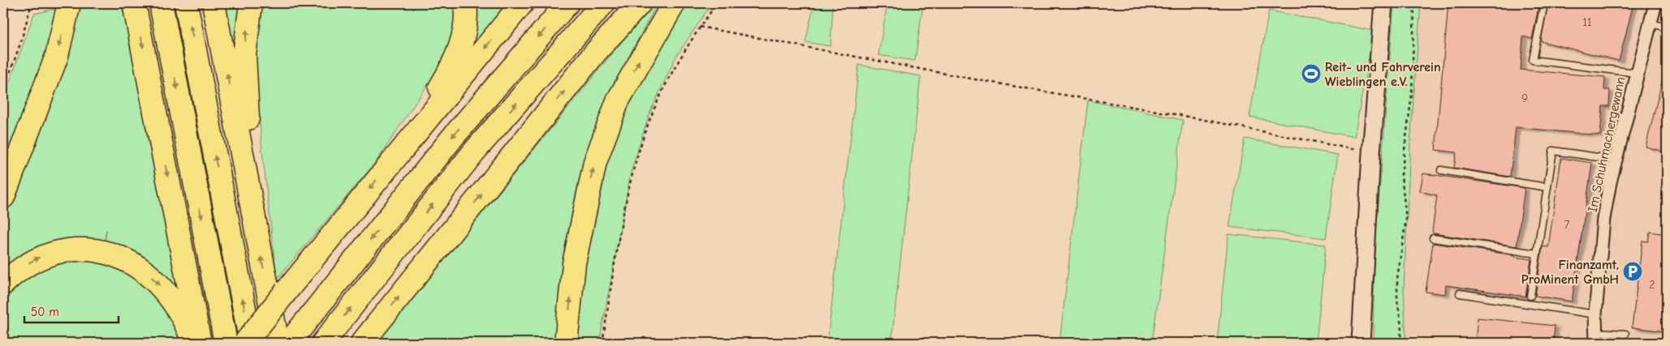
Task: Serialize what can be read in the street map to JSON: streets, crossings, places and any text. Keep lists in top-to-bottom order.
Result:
{
  "streets": {
    "street": ["Im Schuhmachergewann"]
  },
  "places": {
    "sports": ["Reit- und Fahrverein Wieblingen e.V."],
    "parking": ["Finanzamt, ProMinent GmbH"]
  },
  "house_numbers": [
    "11",
    "9",
    "7",
    "2"
  ],
  "scale_bar": "50 m"
}
